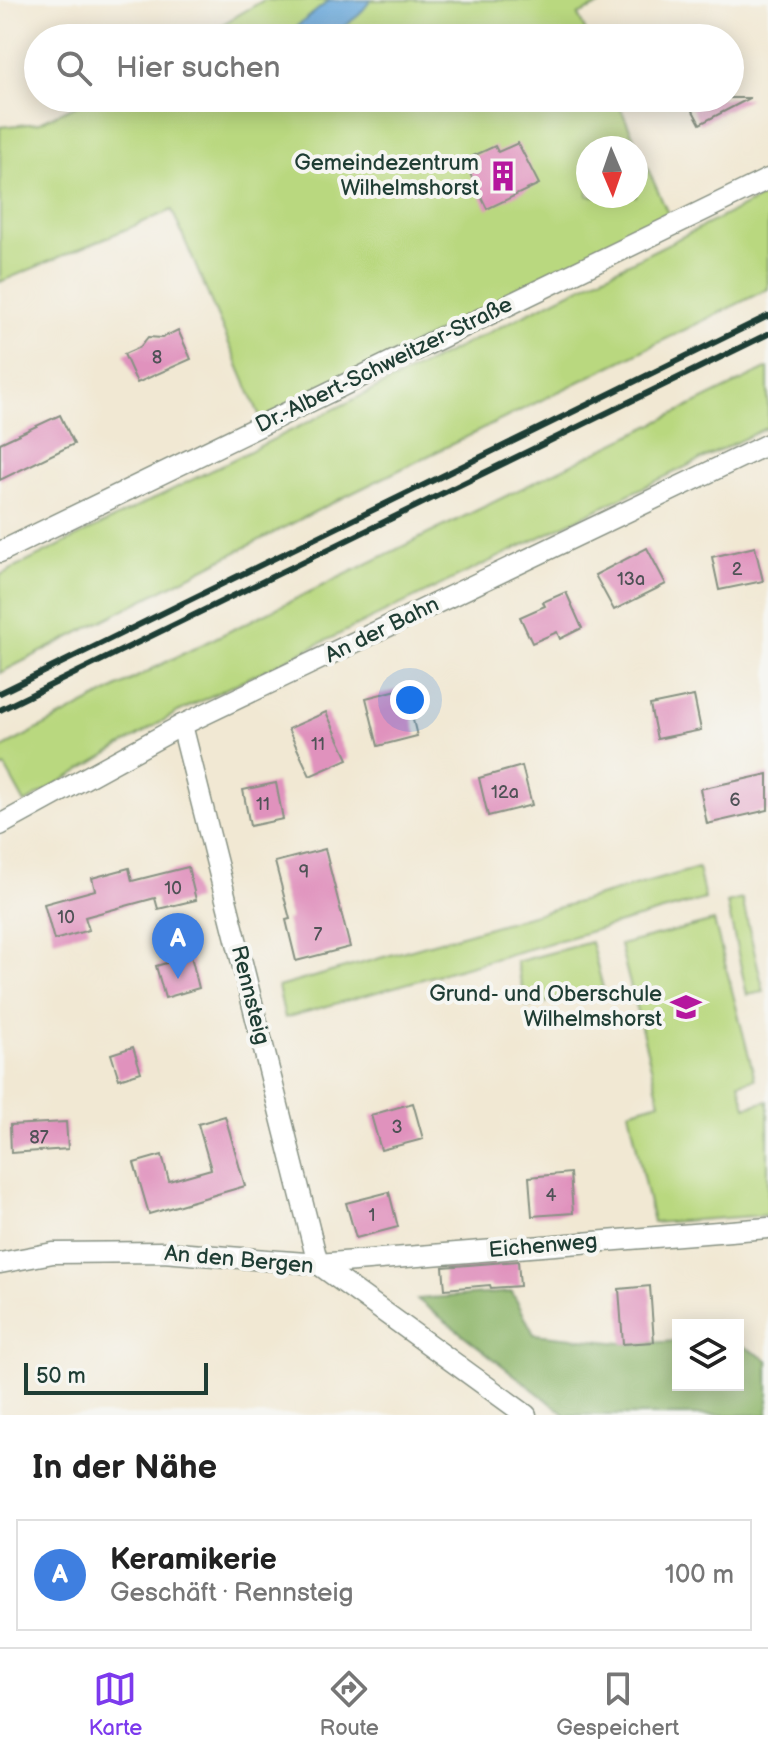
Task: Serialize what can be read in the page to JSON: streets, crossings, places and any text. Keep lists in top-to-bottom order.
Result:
{
  "streets": {
    "street": [
      "Dr.-Albert-Schweitzer-Straße",
      "An der Bahn",
      "Rennsteig",
      "Eichenweg",
      "An den Bergen"
    ]
  },
  "crossings": [
    ["An der Bahn", "Rennsteig"],
    ["Rennsteig", "Eichenweg"],
    ["Rennsteig", "An den Bergen"],
    ["Eichenweg", "An den Bergen"]
  ],
  "places": {
    "building": ["Gemeindezentrum Wilhelmshorst"],
    "school or university": ["Grund- und Oberschule Wilhelmshorst"]
  },
  "house_numbers": [
    "8",
    "2",
    "13a",
    "11",
    "12a",
    "6",
    "11",
    "9",
    "10",
    "10",
    "7",
    "3",
    "87",
    "4",
    "1"
  ],
  "scale_bar": "50 m",
  "north": "bottom",
  "page": {
    "search": "Hier suchen",
    "pins": "A",
    "scale": "50 m",
    "heading": "In der Nähe",
    "list": [
      {
        "mark": "A",
        "name": "Keramikerie",
        "note": "Geschäft · Rennsteig",
        "value": "100 m"
      }
    ],
    "nav": ["Karte", "Route", "Gespeichert"]
  }
}
